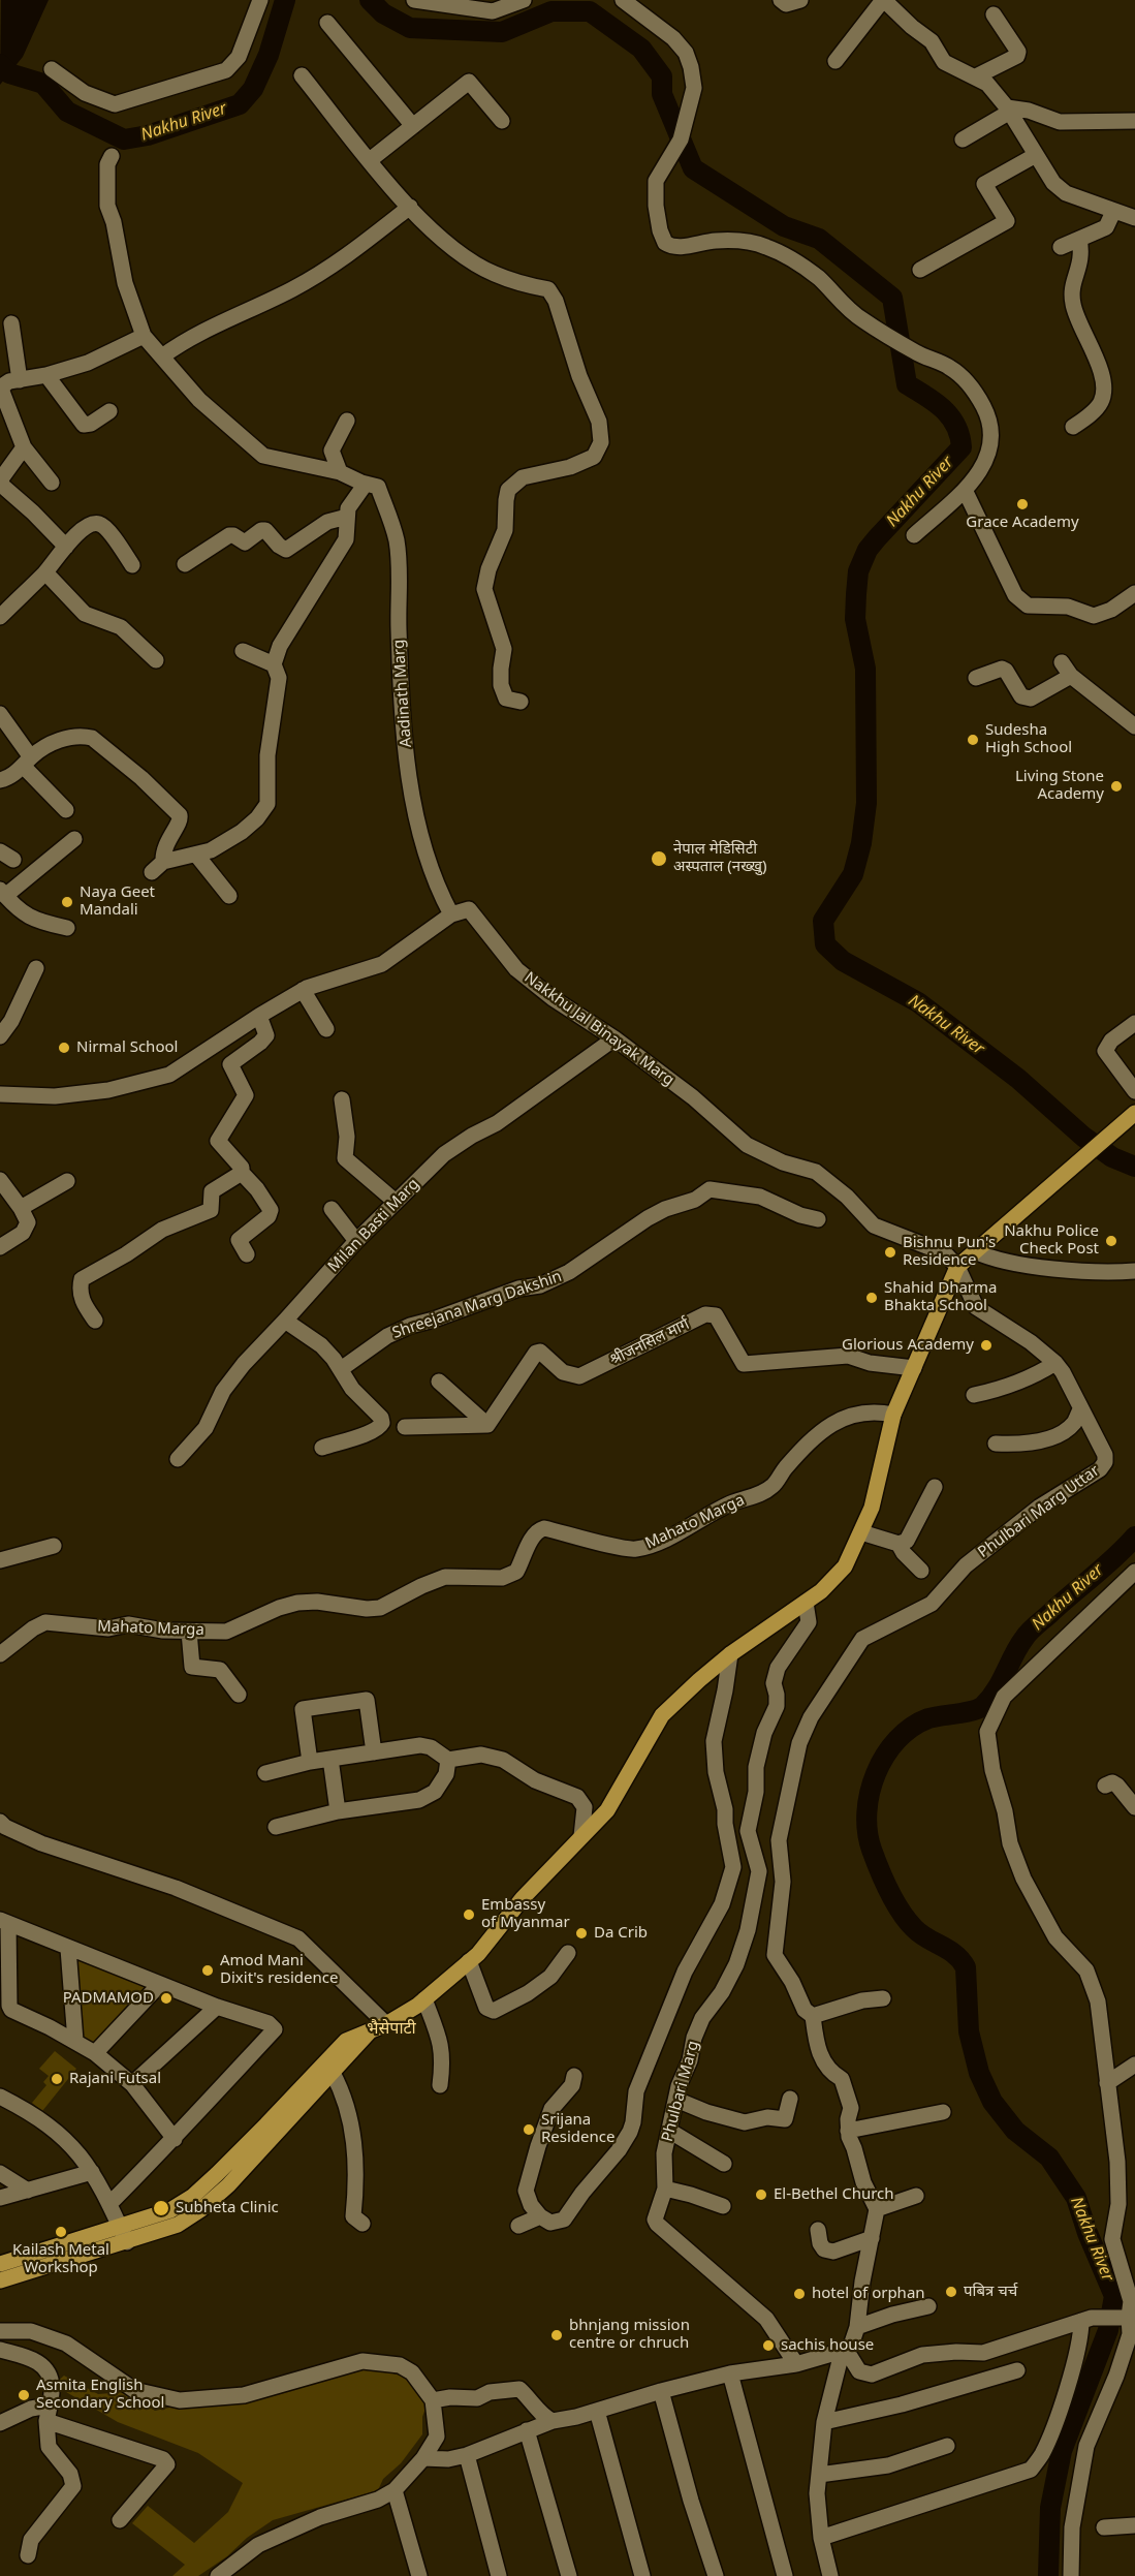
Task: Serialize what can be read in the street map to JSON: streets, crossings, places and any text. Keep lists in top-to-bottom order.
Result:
{
  "streets": {
    "street": [
      "Aadinath Marg",
      "Nakkhu Jal Binayak Marg",
      "Milan Basti Marg",
      "Shreejana Marg Dakshin",
      "श्रीजनसिल मार्ग",
      "Phulbari Marg Uttar",
      "Mahato Marga",
      "Phulbari Marg"
    ]
  },
  "crossings": [
    ["Aadinath Marg", "Nakkhu Jal Binayak Marg"],
    ["Nakkhu Jal Binayak Marg", "Milan Basti Marg"]
  ],
  "districts": ["भैसेपाटी"],
  "water": ["Nakhu River"],
  "places": [
    "Grace Academy",
    "Sudesha High School",
    "Living Stone Academy",
    "नेपाल मेडिसिटी अस्पताल (नख्खु)",
    "Naya Geet Mandali",
    "Nirmal School",
    "Nakhu Police Check Post",
    "Bishnu Pun's Residence",
    "Shahid Dharma Bhakta School",
    "Glorious Academy",
    "Embassy of Myanmar",
    "Da Crib",
    "Amod Mani Dixit's residence",
    "PADMAMOD",
    "Rajani Futsal",
    "Srijana Residence",
    "El-Bethel Church",
    "Subheta Clinic",
    "Kailash Metal Workshop",
    "पबित्र चर्च",
    "hotel of orphan",
    "bhnjang mission centre or chruch",
    "sachis house",
    "Asmita English Secondary School"
  ]
}
